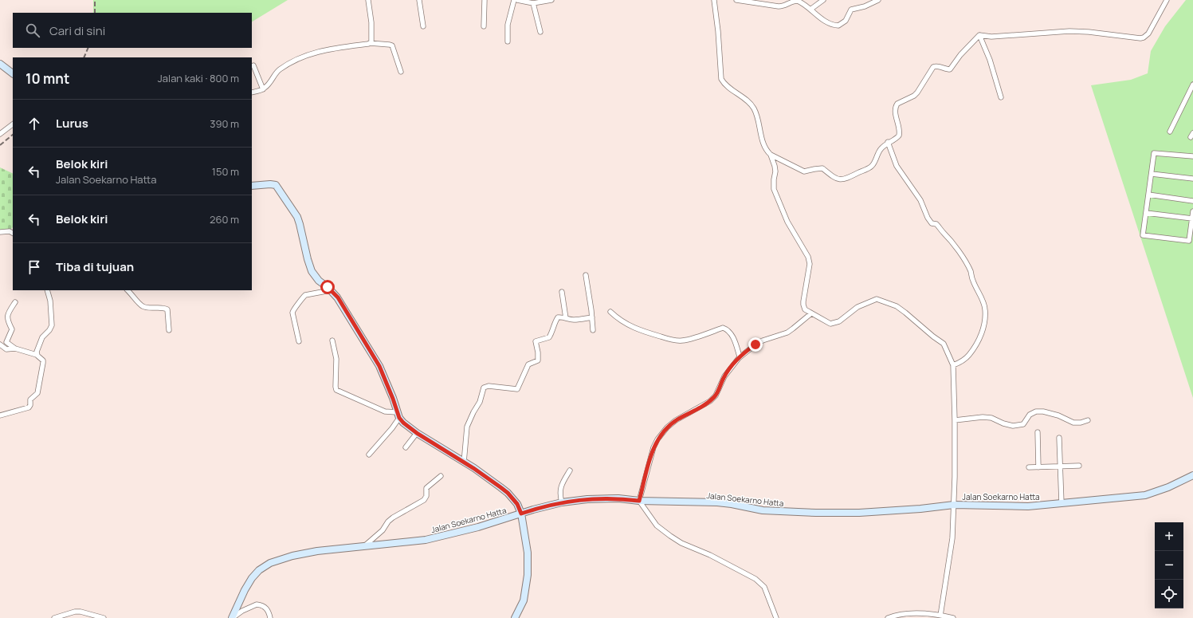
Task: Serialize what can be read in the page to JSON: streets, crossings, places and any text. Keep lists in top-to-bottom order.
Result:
{
  "streets": {
    "street": ["Jalan Soekarno Hatta"]
  },
  "page": {
    "search": "Cari di sini",
    "heading": ["10 mnt", "Jalan kaki · 800 m"],
    "list": [
      ["Lurus", "390 m"],
      ["Belok kiri", "Jalan Soekarno Hatta", "150 m"],
      ["Belok kiri", "260 m"],
      "Tiba di tujuan"
    ],
    "map_buttons": ["+", "−"]
  }
}
